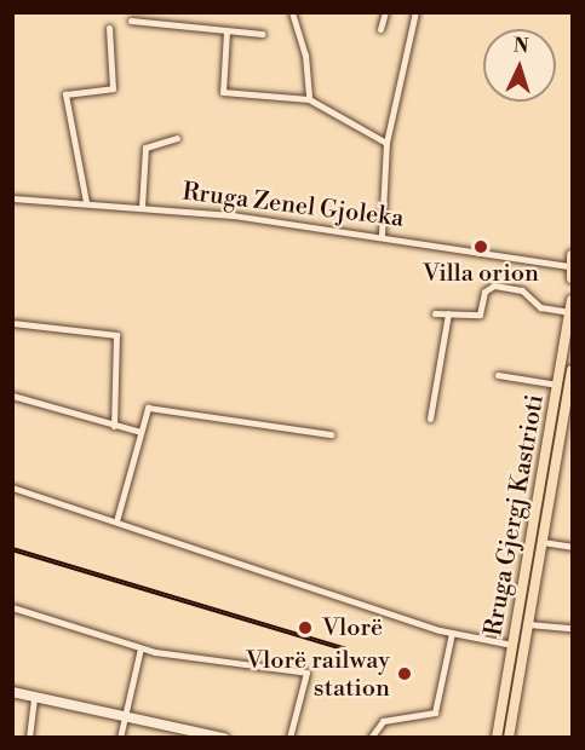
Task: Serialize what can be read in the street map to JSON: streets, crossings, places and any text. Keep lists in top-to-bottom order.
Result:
{
  "streets": {
    "main road": ["Rruga Gjergj Kastrioti"],
    "street": ["Rruga Zenel Gjoleka"]
  },
  "places": ["Villa orion", "Vlorë", "Vlorë railway station"],
  "north": "top"
}
